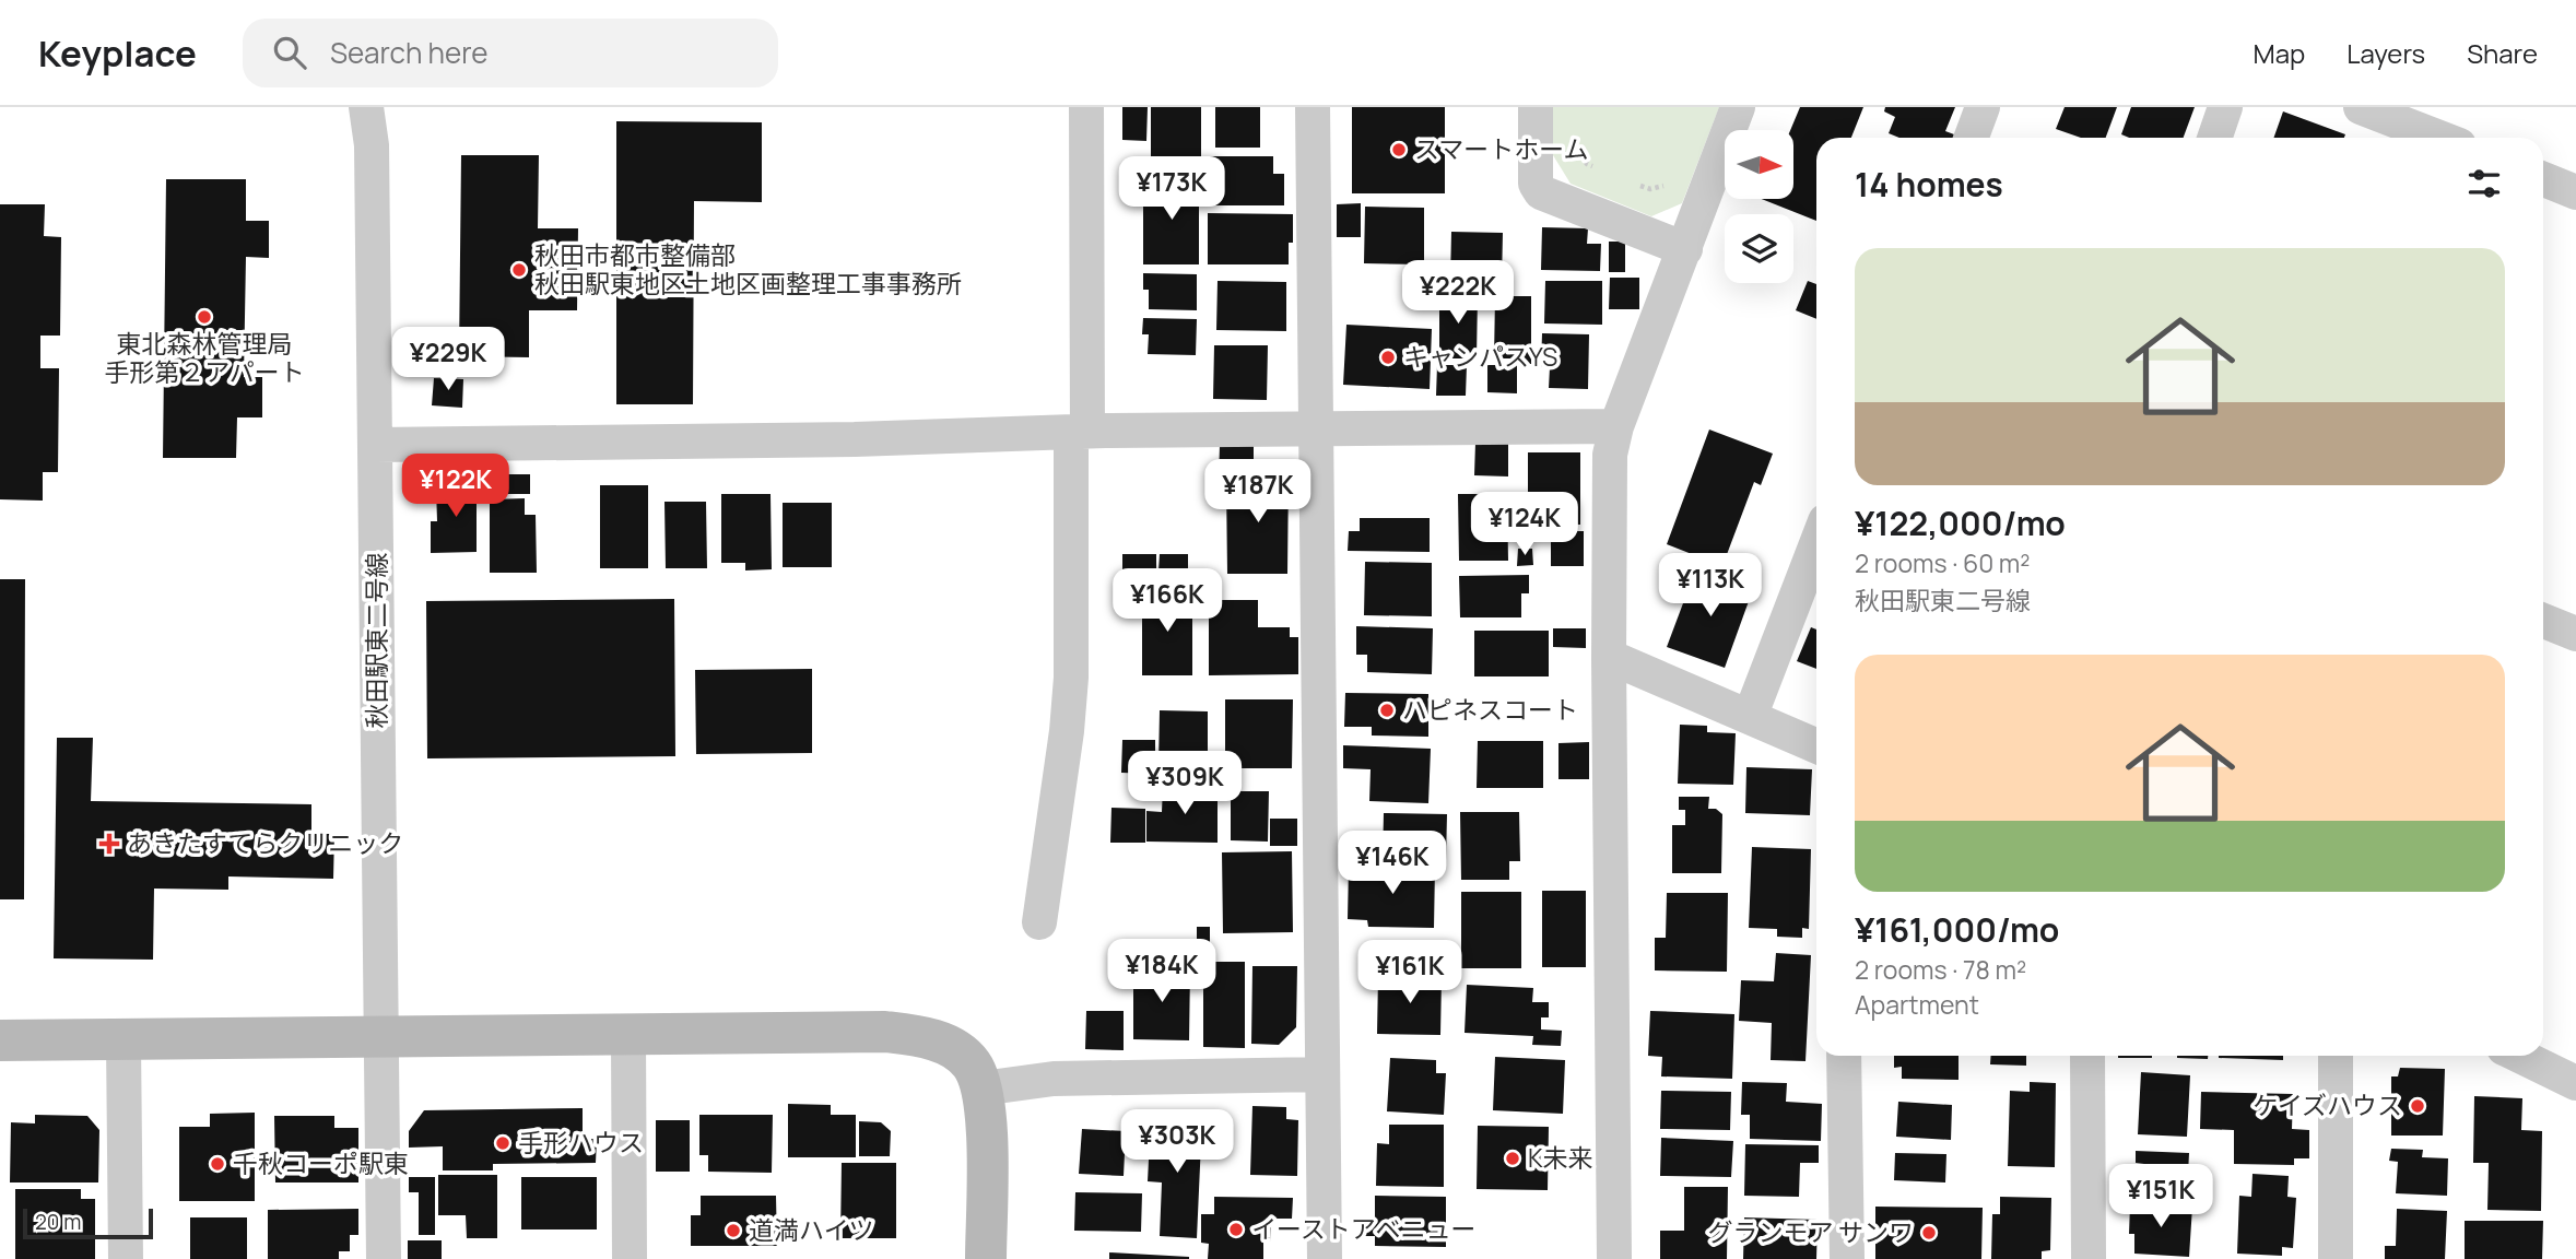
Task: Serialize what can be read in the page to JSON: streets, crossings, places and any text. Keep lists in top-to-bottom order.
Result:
{
  "streets": {
    "street": ["秋田駅東二号線"]
  },
  "places": {
    "other": [
      "スマートホーム",
      "秋田市都市整備部 秋田駅東地区土地区画整理工事事務所",
      "東北森林管理局 手形第２アパート",
      "キャンパスYS",
      "ハピネスコート",
      "ケイズハウス",
      "手形ハウス",
      "K未来",
      "千秋コーポ駅東",
      "イーストアベニュー",
      "道満ハイツ",
      "グランモア サンワ"
    ],
    "health": ["あきたすてらクリニック"]
  },
  "scale_bar": "20 m",
  "north": "right",
  "page": {
    "header": "Keyplace",
    "search": "Search here",
    "nav": ["Map", "Layers", "Share"],
    "heading": "14 homes",
    "price": [
      "¥173K",
      "¥222K",
      "¥229K",
      "¥122K",
      "¥187K",
      "¥124K",
      "¥113K",
      "¥166K",
      "¥309K",
      "¥146K",
      "¥184K",
      "¥161K",
      "¥303K",
      "¥151K"
    ],
    "list": [
      {
        "name": "¥122,000/mo",
        "note": "2 rooms · 60 m² · 秋田駅東二号線"
      },
      {
        "name": "¥161,000/mo",
        "note": "2 rooms · 78 m² · Apartment"
      }
    ],
    "scale": "20 m"
  }
}
